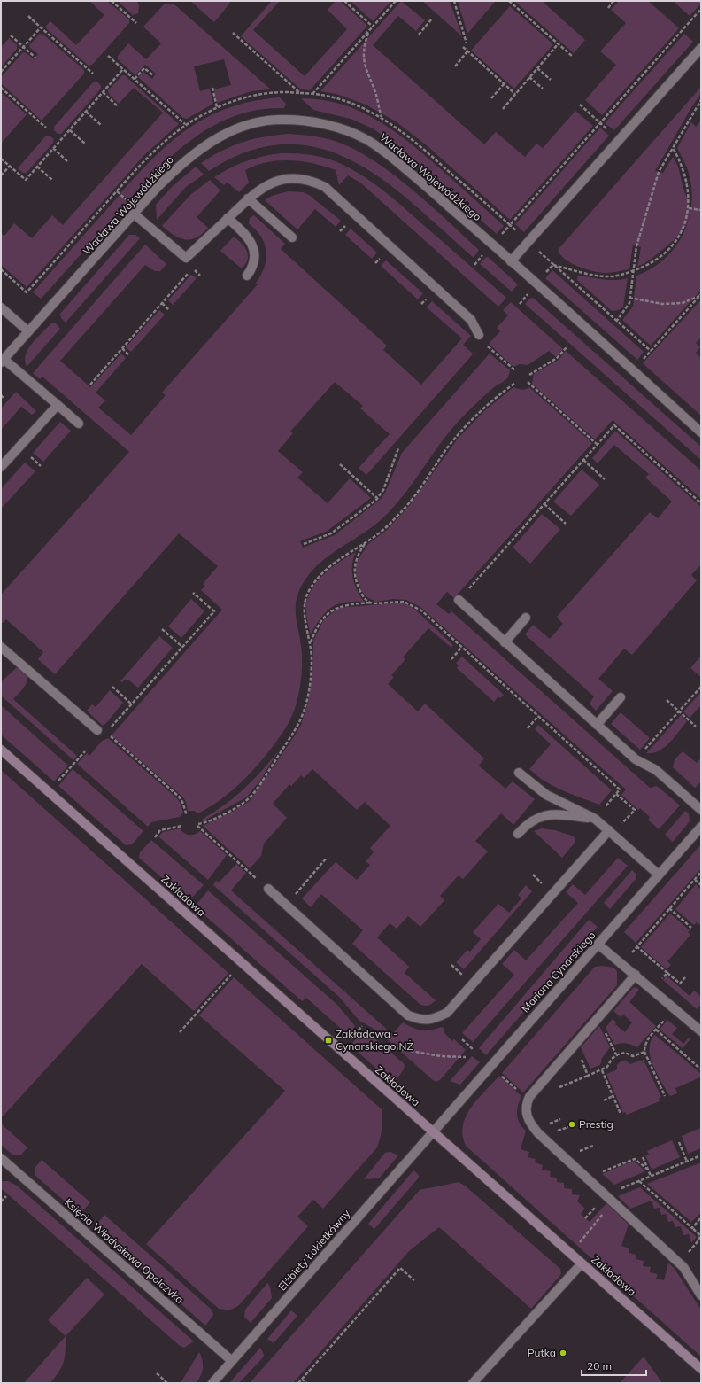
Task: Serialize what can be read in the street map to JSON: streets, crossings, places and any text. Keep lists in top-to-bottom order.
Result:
{
  "streets": {
    "street": [
      "Wacława Wojewódzkiego",
      "Zakładowa",
      "Mariana Cynarskiego",
      "Elżbiety Łokietkówny",
      "Księcia Władysława Opolczyka"
    ]
  },
  "crossings": [
    ["Zakładowa", "Mariana Cynarskiego"],
    ["Zakładowa", "Elżbiety Łokietkówny"],
    ["Mariana Cynarskiego", "Elżbiety Łokietkówny"],
    ["Elżbiety Łokietkówny", "Księcia Władysława Opolczyka"]
  ],
  "places": {
    "transit": ["Zakładowa - Cynarskiego NŻ"],
    "other": ["Prestig", "Putka"]
  },
  "scale_bar": "20 m"
}
